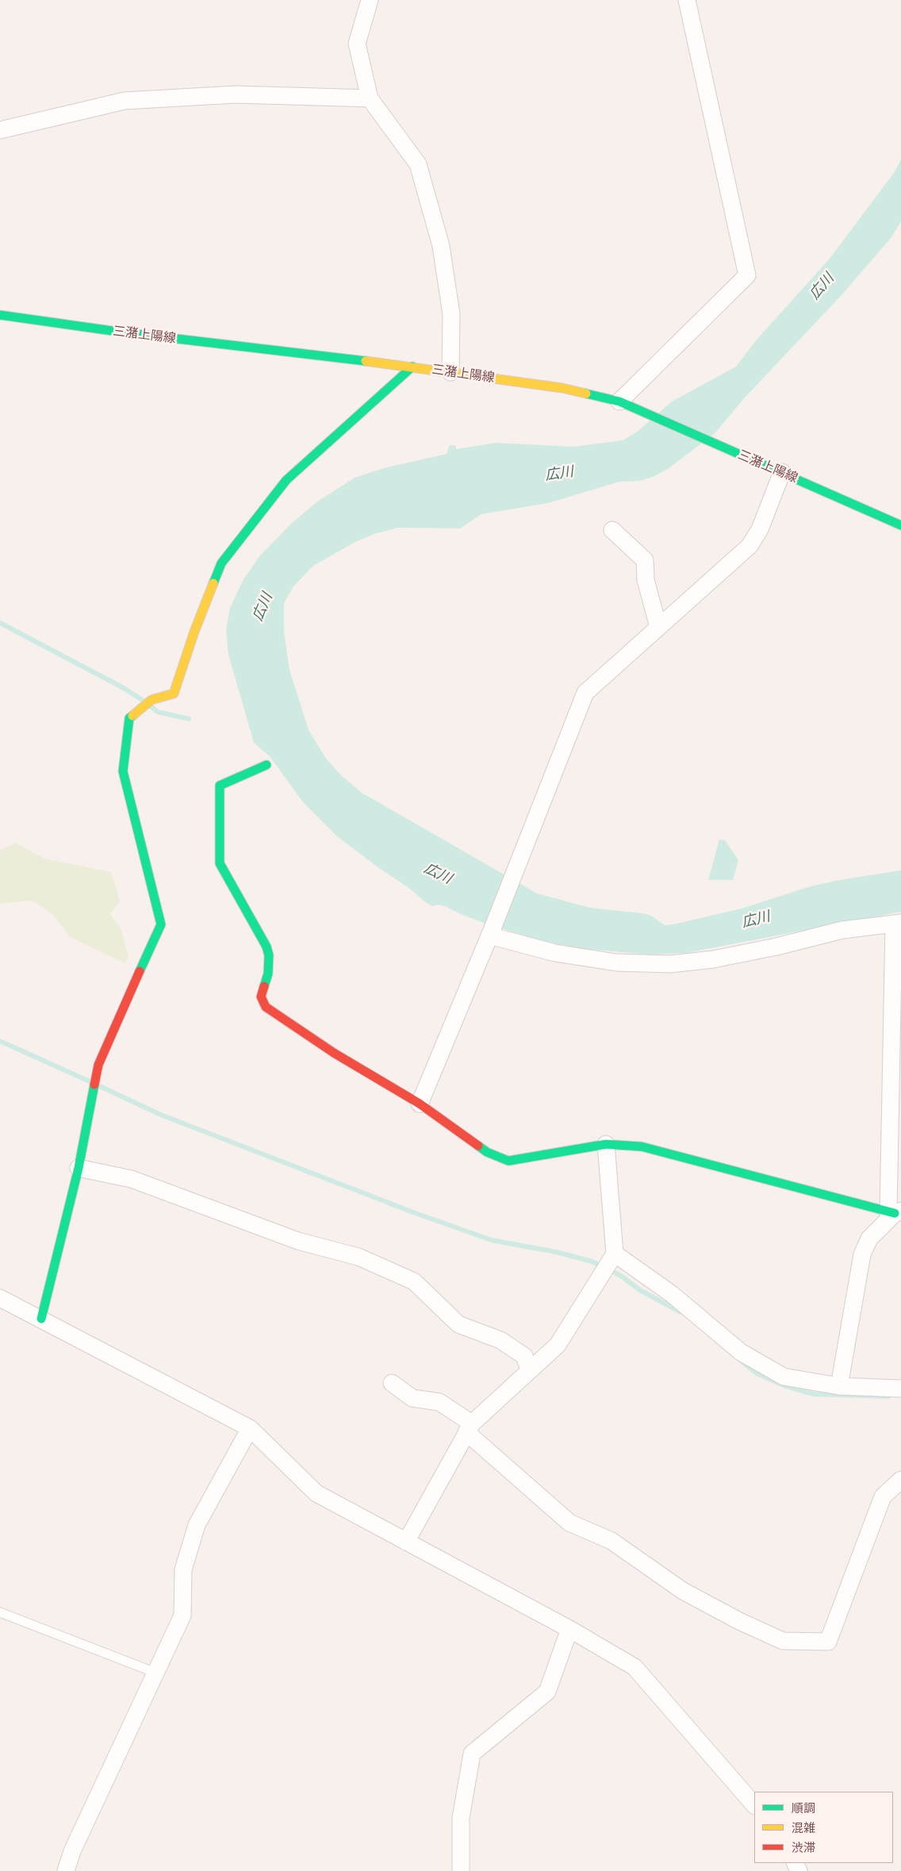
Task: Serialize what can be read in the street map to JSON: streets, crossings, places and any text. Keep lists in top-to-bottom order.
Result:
{
  "streets": {
    "street": ["三潴上陽線"]
  },
  "water": ["広川"],
  "legend": ["順調", "混雑", "渋滞"]
}
